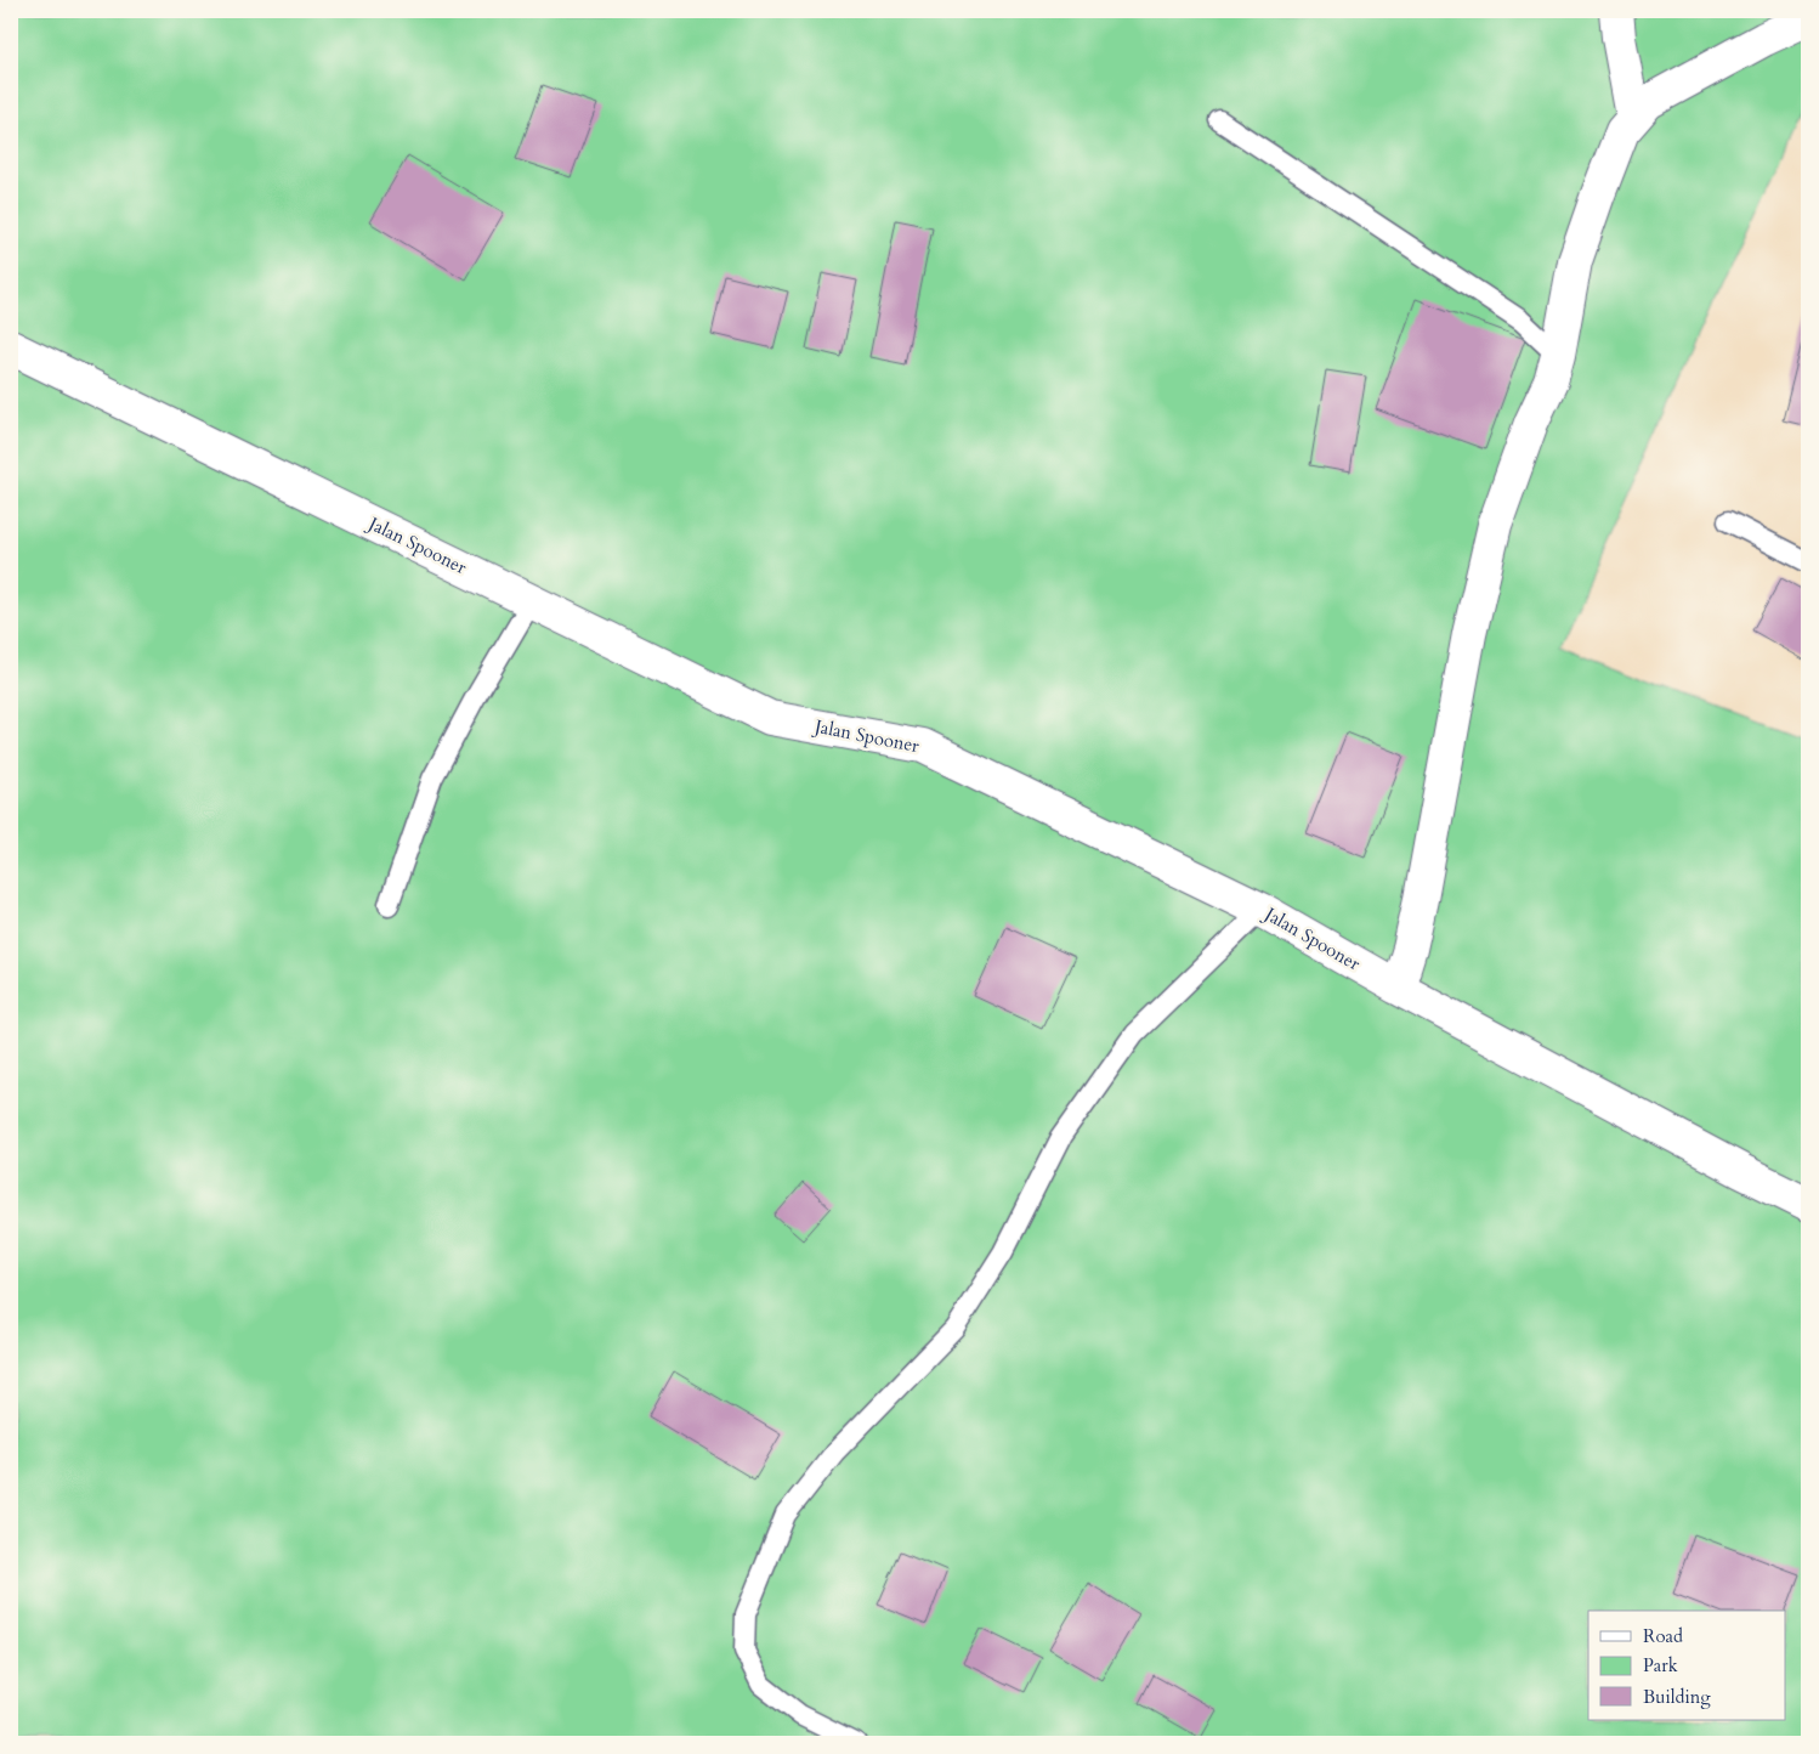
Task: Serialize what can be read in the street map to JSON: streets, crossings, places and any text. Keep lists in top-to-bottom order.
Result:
{
  "streets": {
    "street": ["Jalan Spooner"]
  },
  "legend": ["Road", "Park", "Building"]
}
